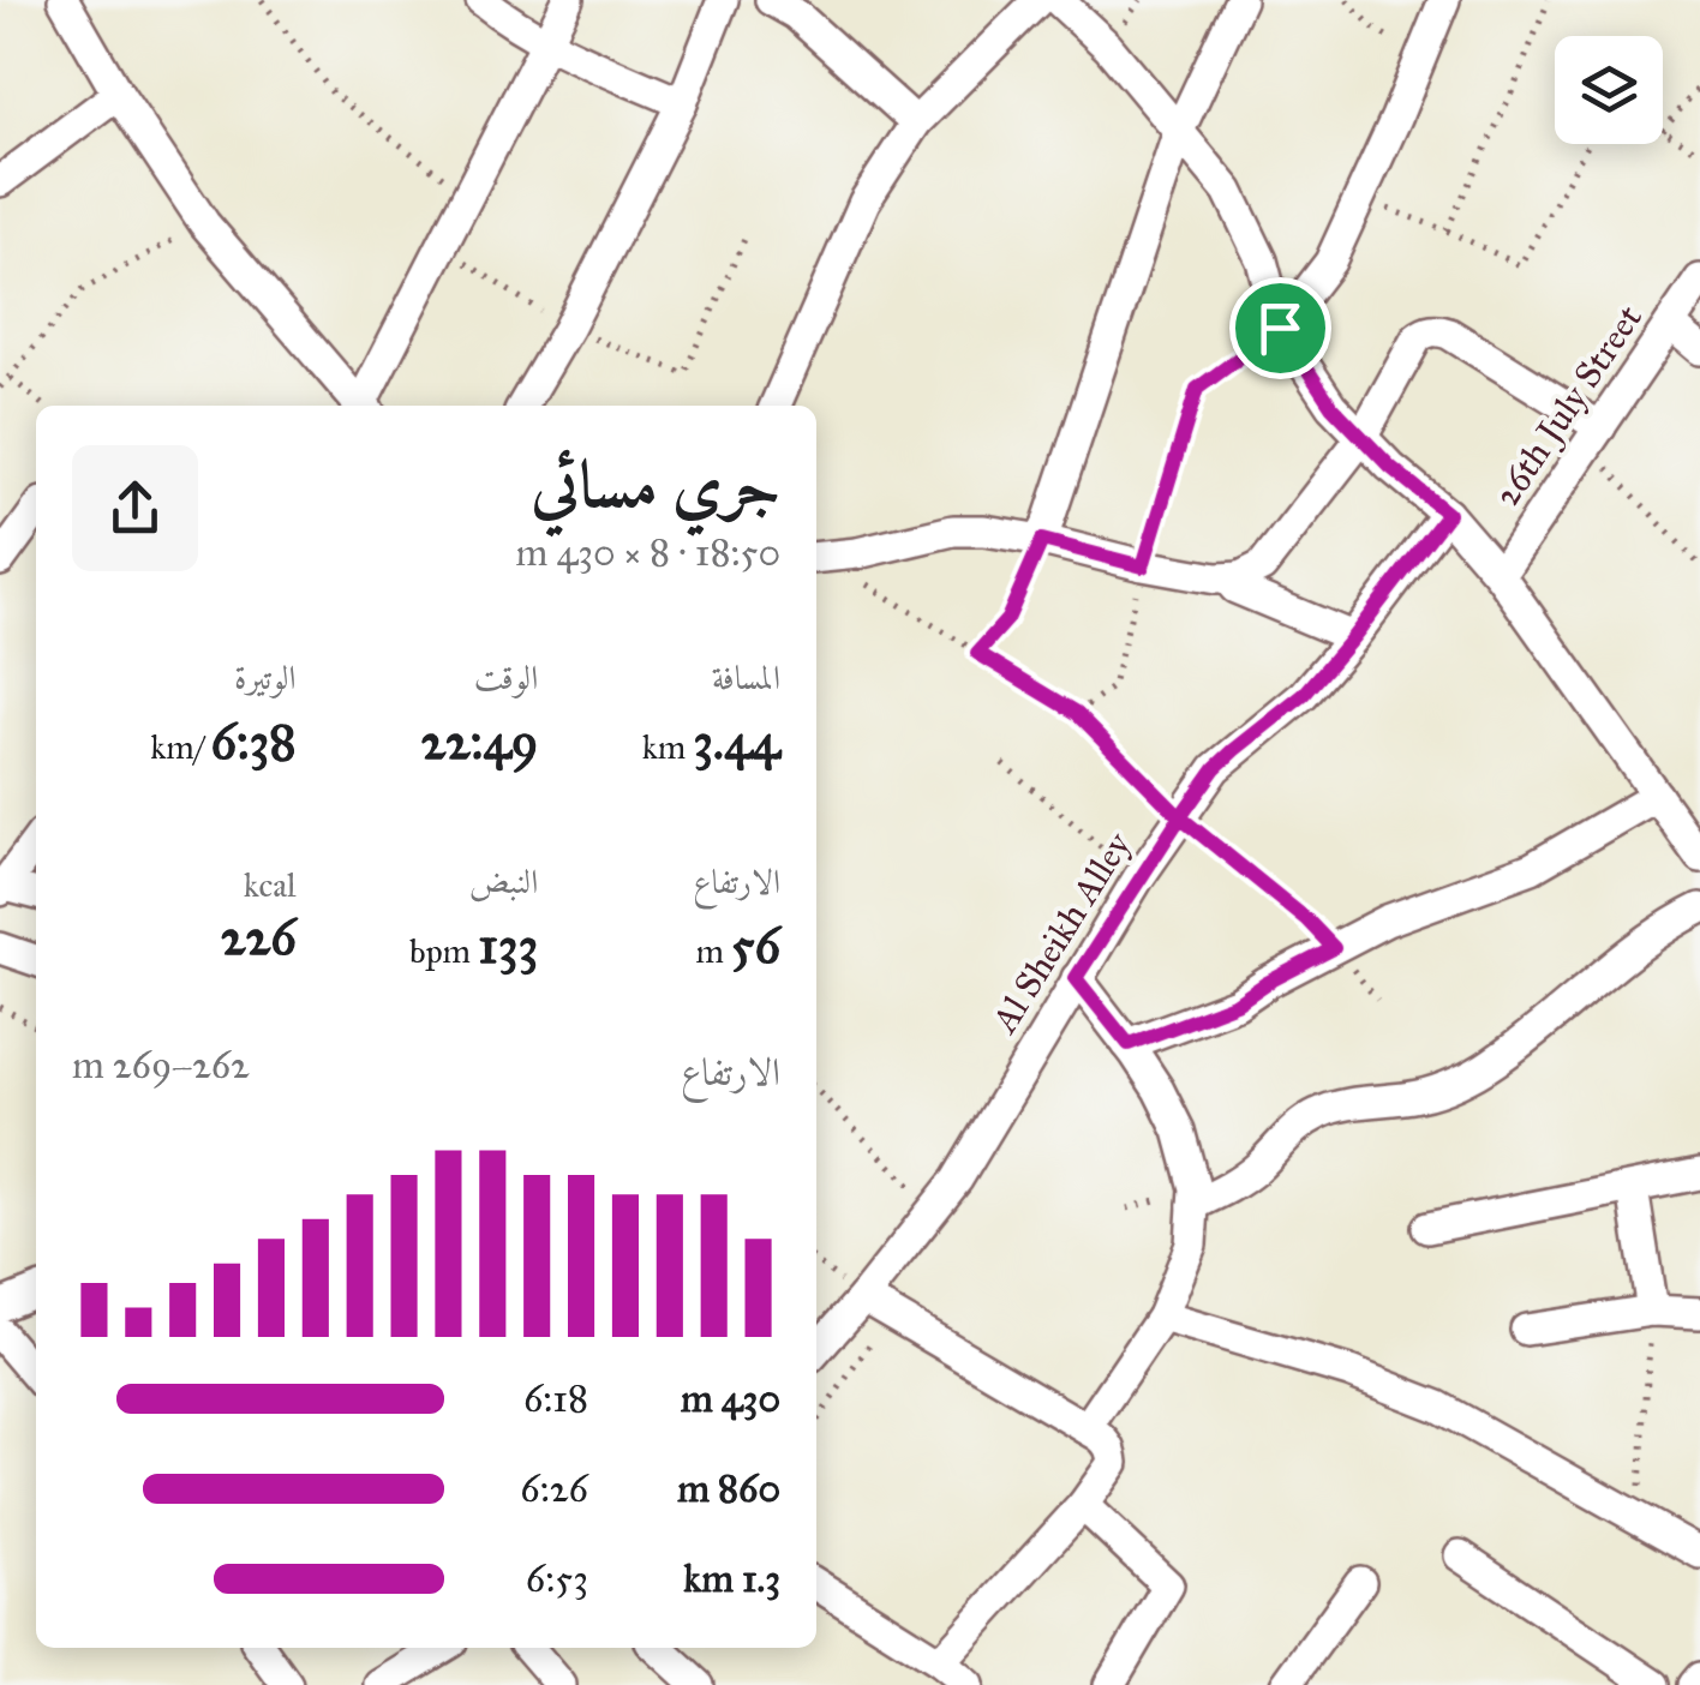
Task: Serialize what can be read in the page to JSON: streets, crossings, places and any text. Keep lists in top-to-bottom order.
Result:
{
  "streets": {
    "street": ["26th July Street", "Al Sheikh Alley"]
  },
  "page": {
    "heading": ["جري مسائي", "18:50 · 8 × 430 m"],
    "stats": [
      ["المسافة", "3.44 km"],
      ["الوقت", "22:49"],
      ["الوتيرة", "6:38 /km"],
      ["الارتفاع", "56 m"],
      ["النبض", "133 bpm"],
      ["kcal", "226"]
    ],
    "chart": ["الارتفاع", "262–269 m"],
    "list": [
      {
        "name": "430 m",
        "note": "6:18"
      },
      {
        "name": "860 m",
        "note": "6:26"
      },
      {
        "name": "1.3 km",
        "note": "6:53"
      }
    ]
  }
}
